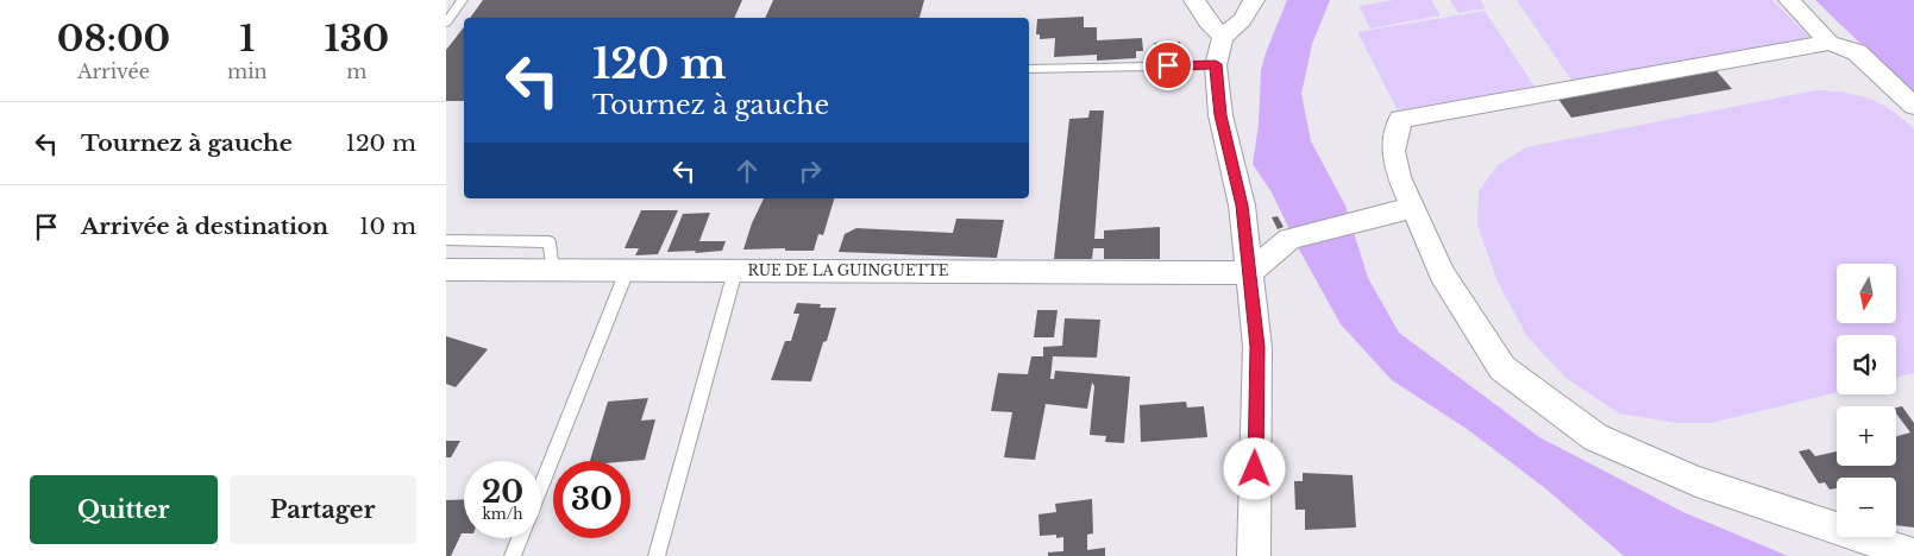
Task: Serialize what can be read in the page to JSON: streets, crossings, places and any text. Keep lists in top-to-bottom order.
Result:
{
  "streets": {
    "street": ["RUE DE LA GUINGUETTE"]
  },
  "north": "bottom",
  "page": {
    "eta": [
      "08:00",
      "Arrivée",
      "1",
      "min",
      "130",
      "m"
    ],
    "turn": ["120 m", "Tournez à gauche"],
    "list": [
      {
        "name": "Tournez à gauche",
        "value": "120 m"
      },
      {
        "name": "Arrivée à destination",
        "value": "10 m"
      }
    ],
    "map_buttons": ["+", "−"],
    "speed": "20 km/h",
    "limit": "30",
    "buttons": ["Quitter", "Partager"]
  }
}
